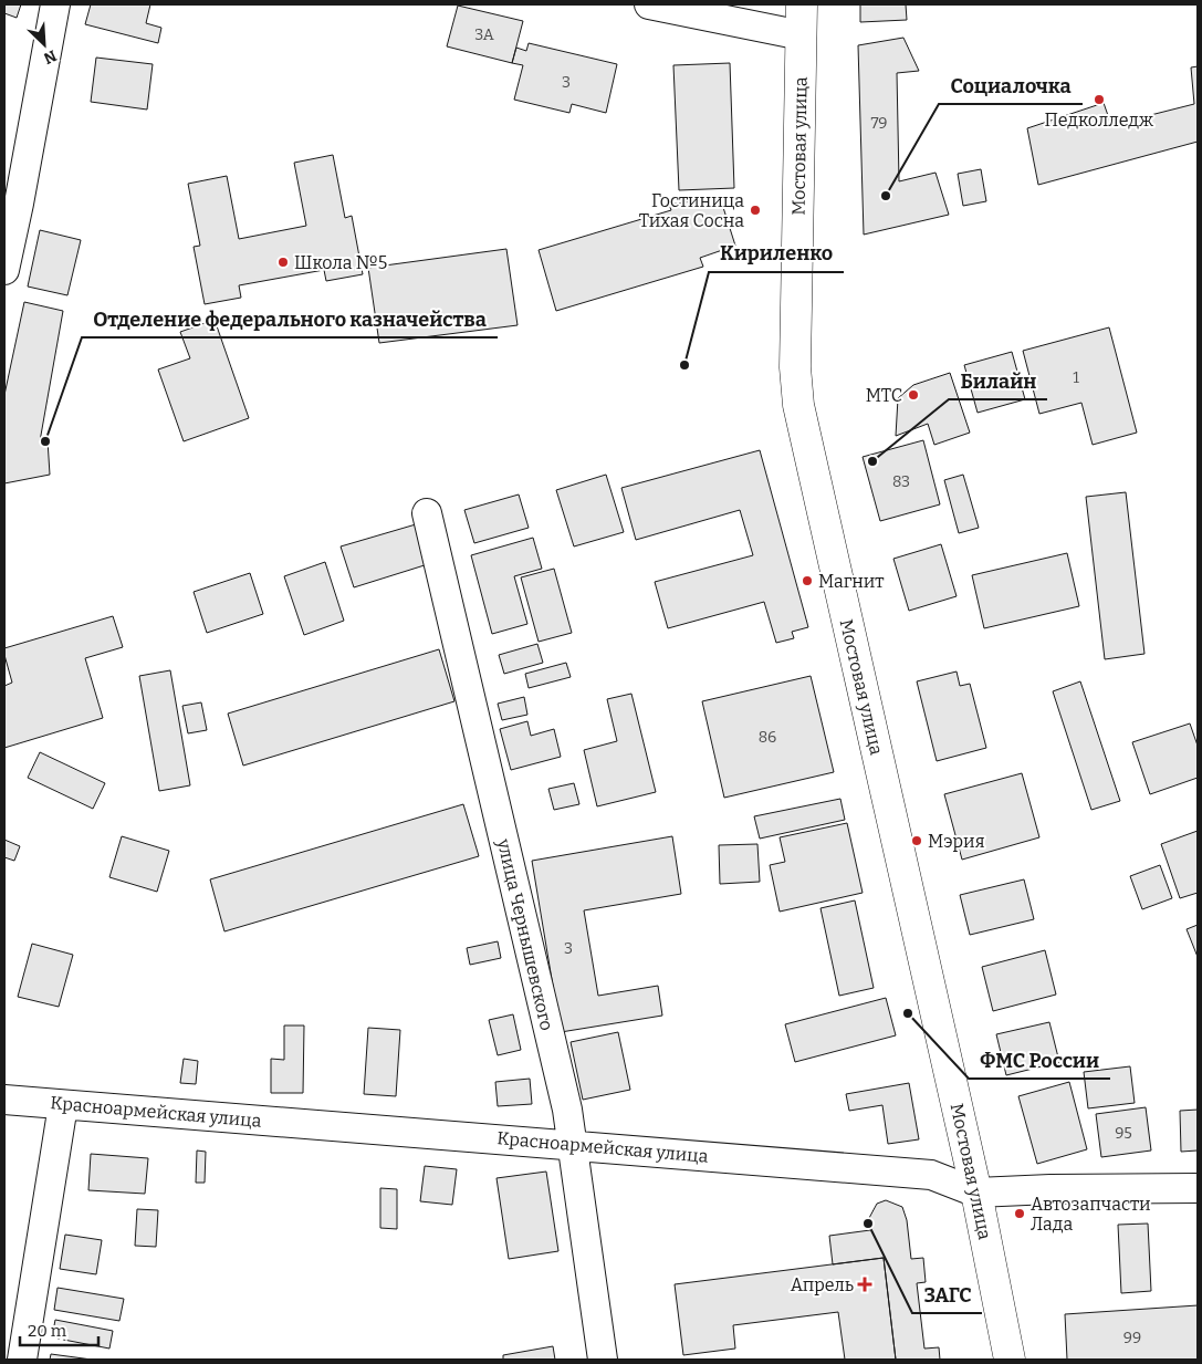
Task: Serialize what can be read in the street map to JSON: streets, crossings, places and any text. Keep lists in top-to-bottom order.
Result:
{
  "streets": {
    "main road": ["Мостовая улица"],
    "street": ["улица Чернышевского", "Красноармейская улица"]
  },
  "crossings": [
    ["Мостовая улица", "Красноармейская улица"],
    ["улица Чернышевского", "Красноармейская улица"]
  ],
  "places": {
    "other": [
      "Педколледж",
      "Социалочка",
      "Гостиница Тихая Сосна",
      "Школа №5",
      "Кириленко",
      "МТС",
      "Отделение федерального казначейства",
      "Билайн",
      "Магнит",
      "Мэрия",
      "ФМС России",
      "Автозапчасти Лада",
      "ЗАГС"
    ],
    "health": ["Апрель"]
  },
  "house_numbers": [
    "3А",
    "3",
    "79",
    "1",
    "83",
    "86",
    "3",
    "95",
    "99"
  ],
  "scale_bar": "20 m",
  "north": "bottom right"
}
